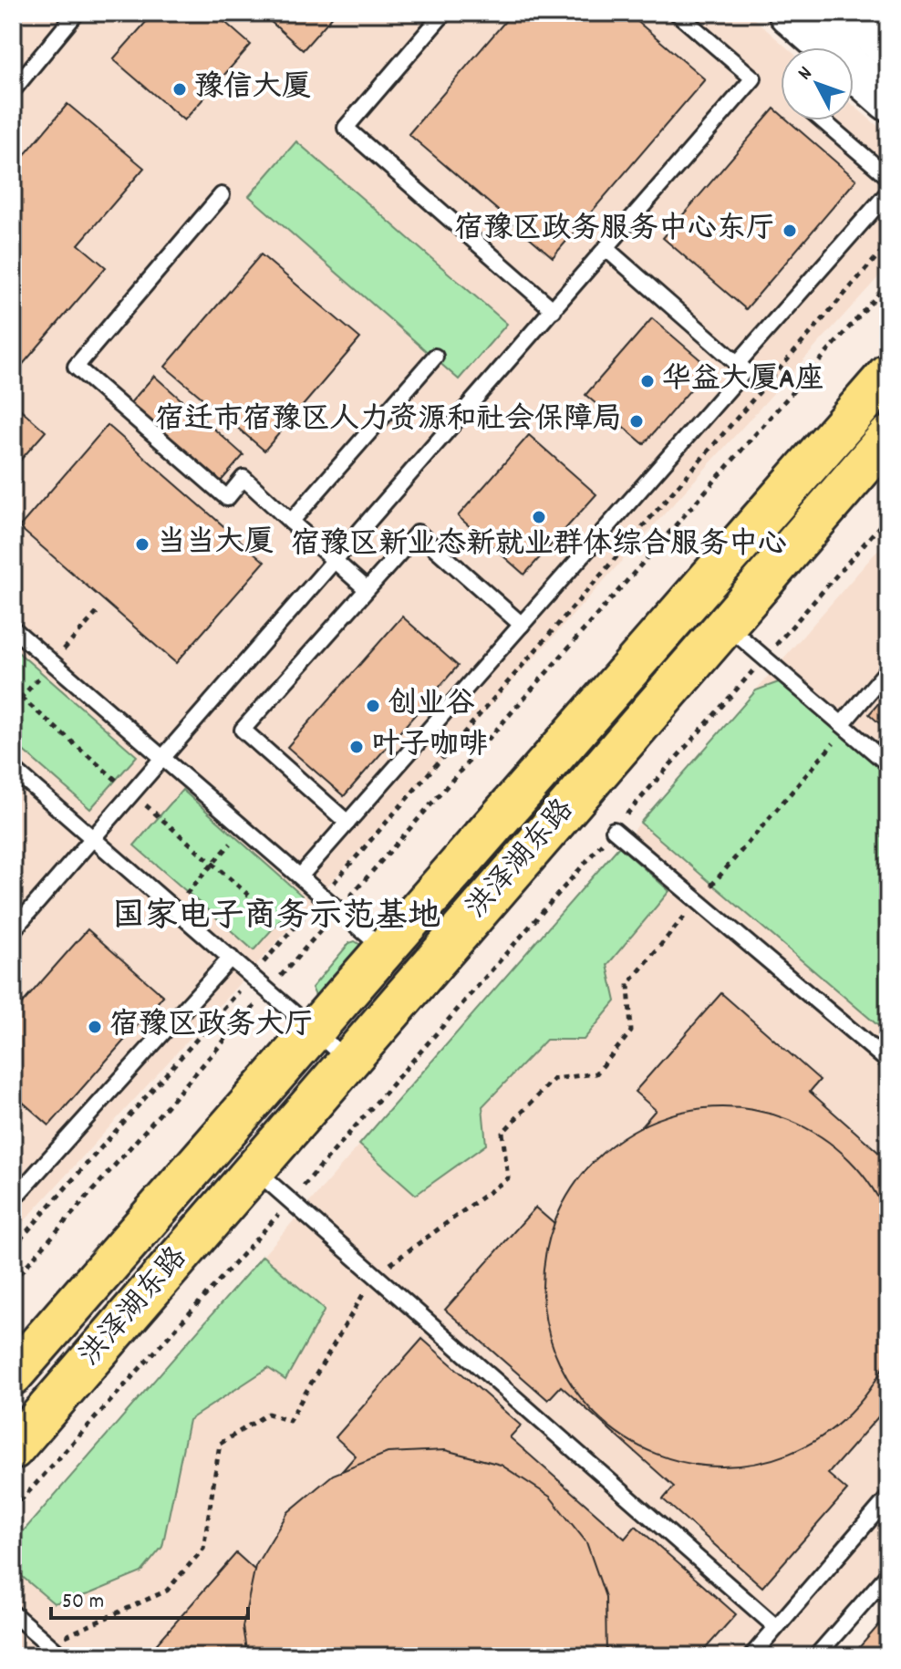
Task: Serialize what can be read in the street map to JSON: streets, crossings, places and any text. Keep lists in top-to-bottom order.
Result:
{
  "streets": {
    "main road": ["洪泽湖东路"]
  },
  "districts": ["国家电子商务示范基地"],
  "places": [
    "豫信大厦",
    "宿豫区政务服务中心东厅",
    "华益大厦A座",
    "宿迁市宿豫区人力资源和社会保障局",
    "宿豫区新业态新就业群体综合服务中心",
    "当当大厦",
    "创业谷",
    "叶子咖啡",
    "宿豫区政务大厅"
  ],
  "scale_bar": "50 m",
  "north": "top left"
}
